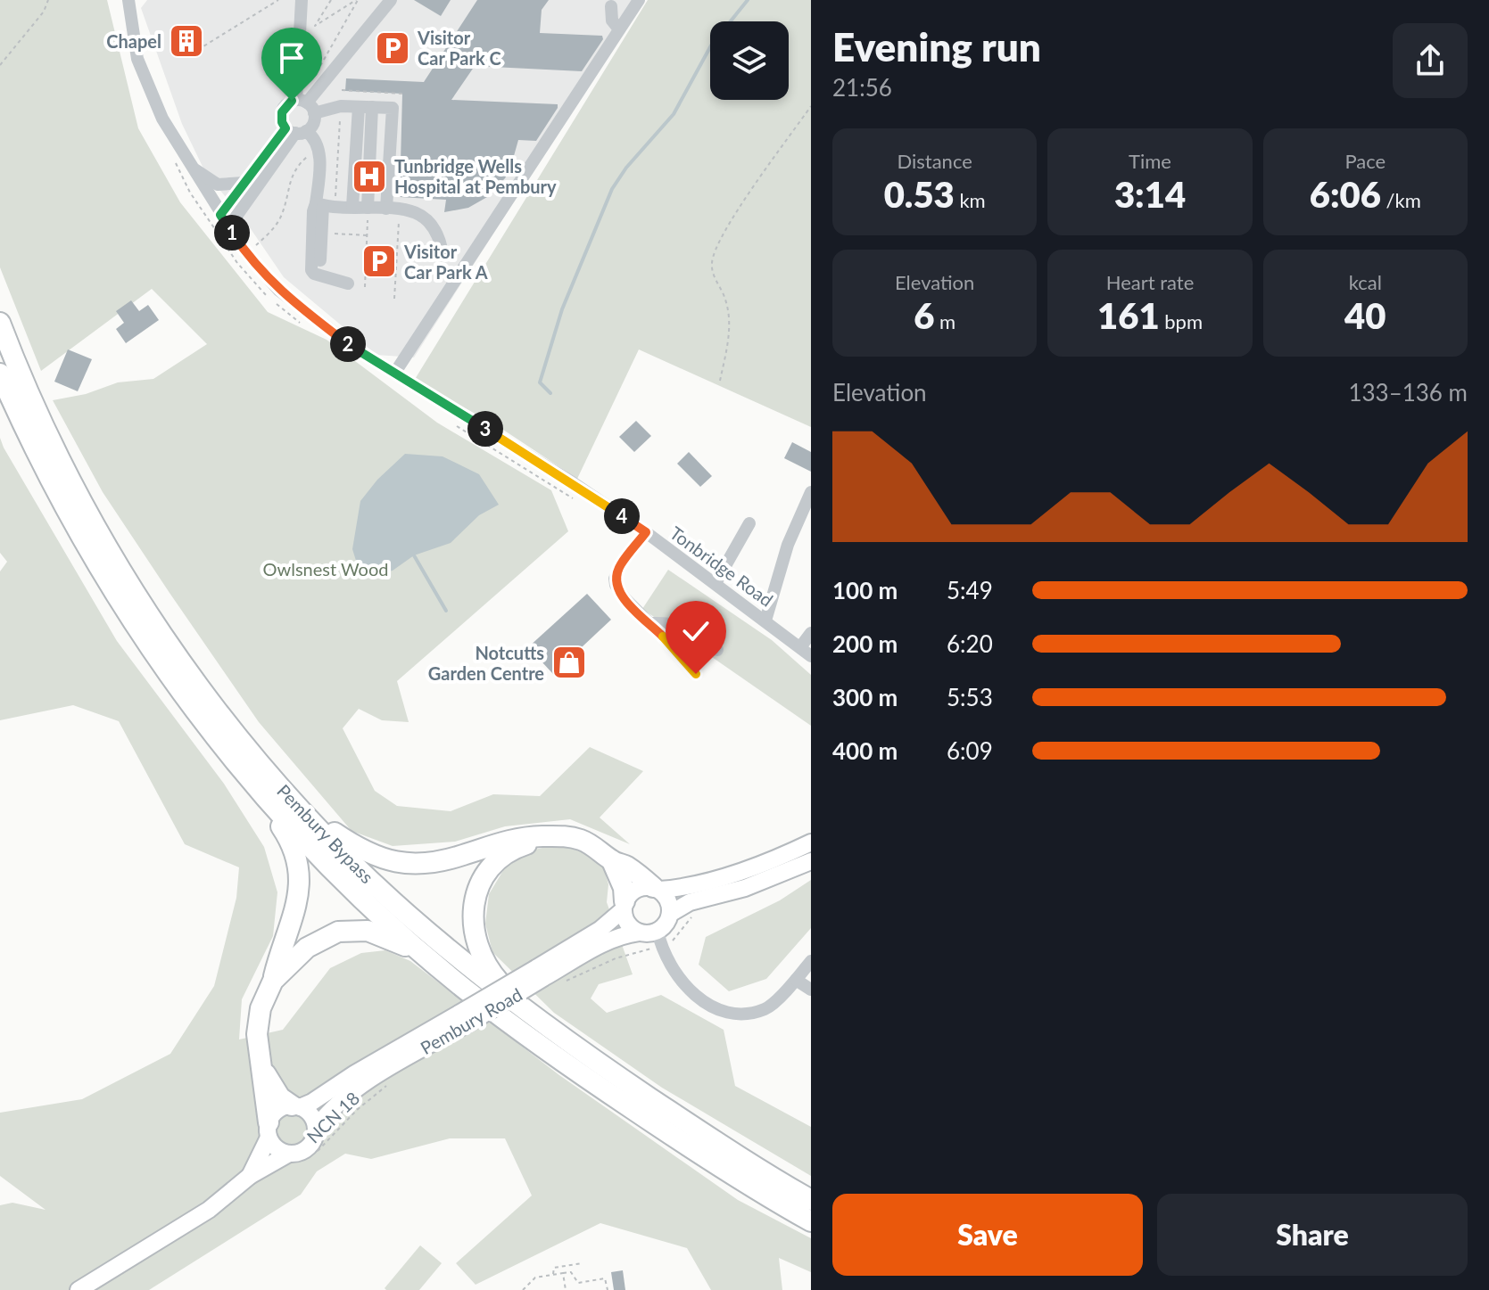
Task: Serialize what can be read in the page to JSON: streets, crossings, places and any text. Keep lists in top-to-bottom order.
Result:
{
  "streets": {
    "highway": ["Pembury Bypass"],
    "main road": ["Pembury Road"],
    "street": ["Tonbridge Road"],
    "path": ["NCN 18"]
  },
  "crossings": [
    ["Pembury Road", "NCN 18"]
  ],
  "parks": ["Owlsnest Wood"],
  "places": {
    "building": ["Chapel"],
    "parking": ["Visitor Car Park C", "Visitor Car Park A"],
    "hospital": ["Tunbridge Wells Hospital at Pembury"],
    "shop": ["Notcutts Garden Centre"]
  },
  "page": {
    "heading": ["Evening run", "21:56"],
    "stats": [
      ["Distance", "0.53 km"],
      ["Time", "3:14"],
      ["Pace", "6:06 /km"],
      ["Elevation", "6 m"],
      ["Heart rate", "161 bpm"],
      ["kcal", "40"]
    ],
    "pins": [
      "1",
      "2",
      "3",
      "4"
    ],
    "chart": ["Elevation", "133–136 m"],
    "list": [
      {
        "name": "100 m",
        "note": "5:49"
      },
      {
        "name": "200 m",
        "note": "6:20"
      },
      {
        "name": "300 m",
        "note": "5:53"
      },
      {
        "name": "400 m",
        "note": "6:09"
      }
    ],
    "buttons": ["Save", "Share"]
  }
}
